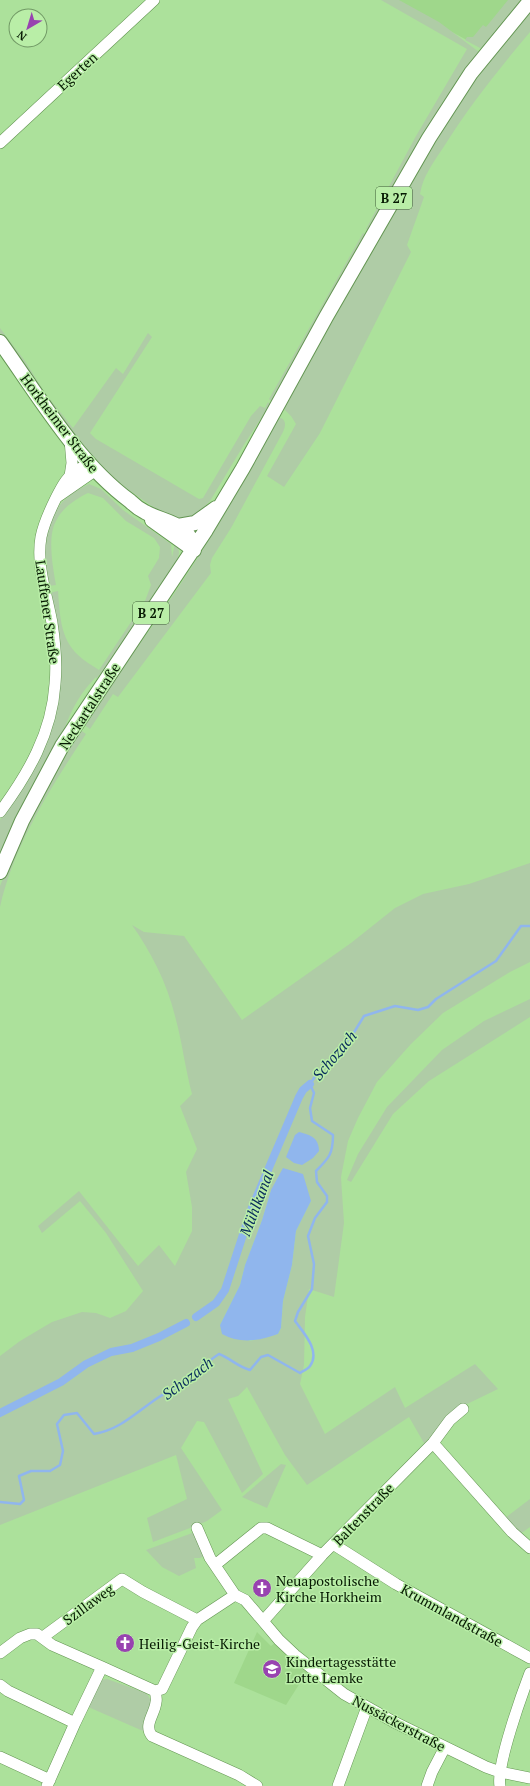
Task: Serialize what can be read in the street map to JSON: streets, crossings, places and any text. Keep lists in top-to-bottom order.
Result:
{
  "streets": {
    "main road": ["B 27", "Horkheimer Straße", "Neckartalstraße"],
    "street": [
      "Egerten",
      "Lauffener Straße",
      "Baltenstraße",
      "Szillaweg",
      "Krummlandstraße",
      "Nussäckerstraße"
    ]
  },
  "crossings": [
    ["B 27", "Horkheimer Straße"],
    ["B 27", "Neckartalstraße"],
    ["Horkheimer Straße", "Neckartalstraße"],
    ["Baltenstraße", "Krummlandstraße"],
    ["Baltenstraße", "Nussäckerstraße"]
  ],
  "water": ["Schozach", "Mühlkanal"],
  "places": {
    "church": ["Neuapostolische Kirche Horkheim", "Heilig-Geist-Kirche"],
    "school or university": ["Kindertagesstätte Lotte Lemke"]
  },
  "north": "bottom left"
}
